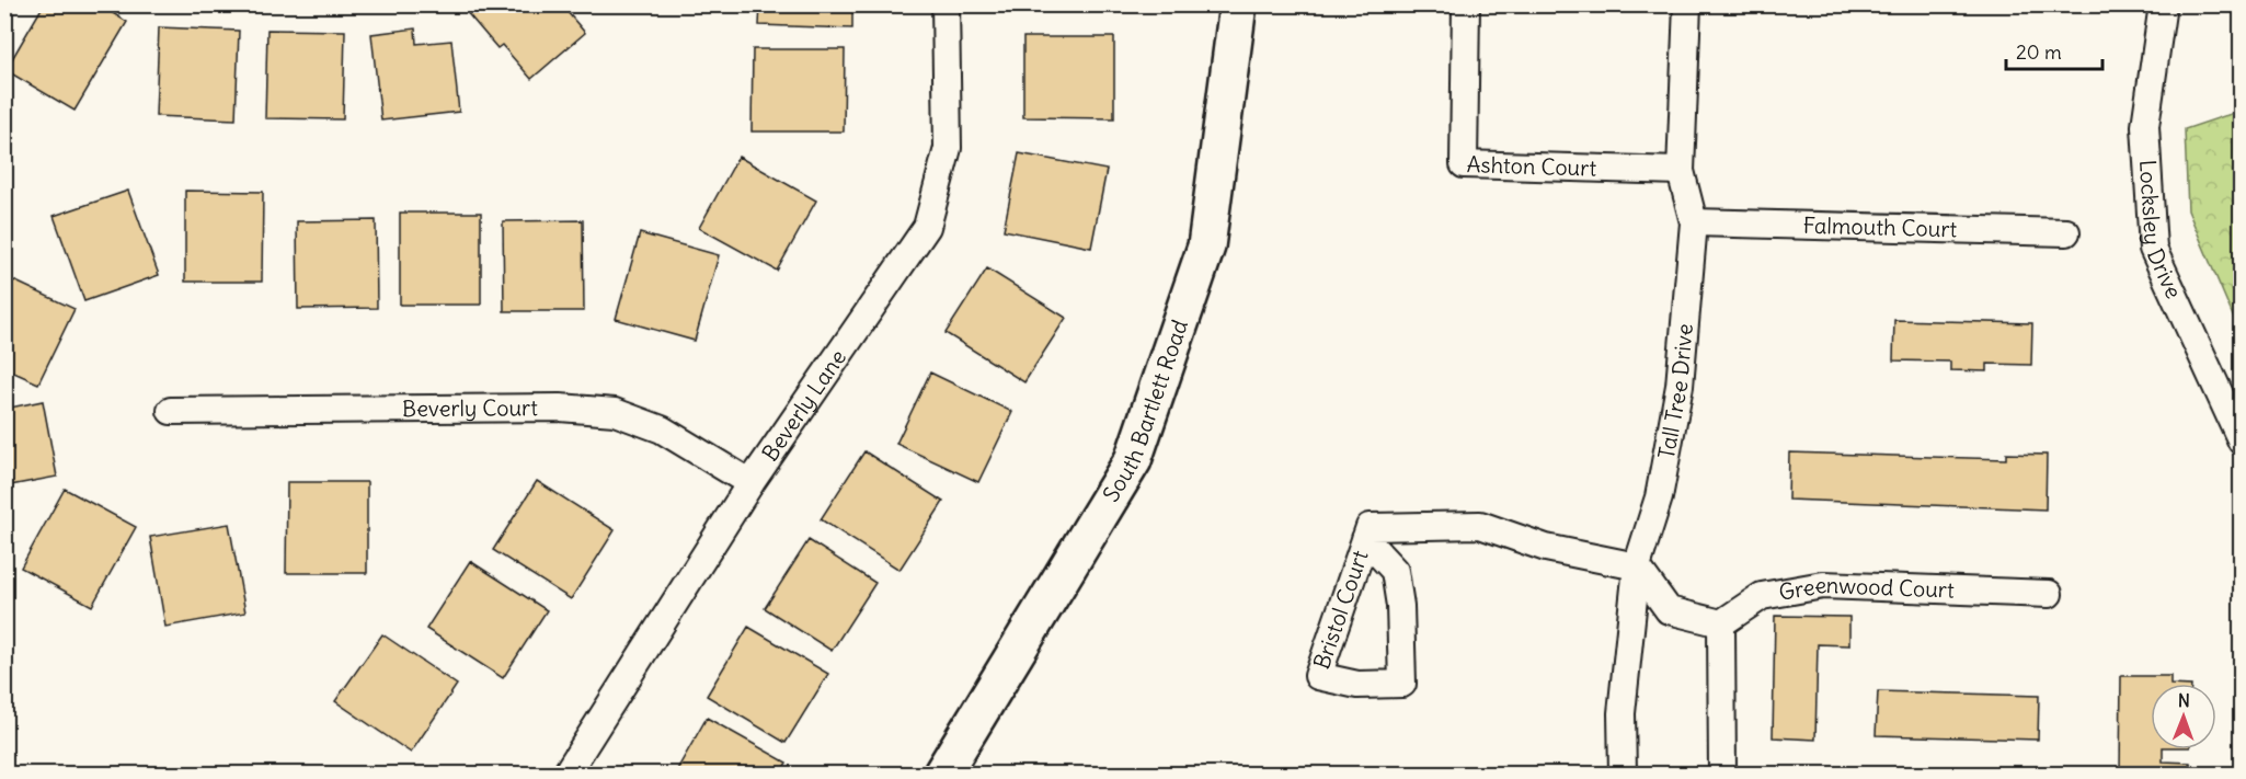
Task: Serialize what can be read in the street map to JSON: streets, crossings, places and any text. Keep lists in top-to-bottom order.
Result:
{
  "streets": {
    "main road": ["South Bartlett Road"],
    "street": [
      "Ashton Court",
      "Falmouth Court",
      "Locksley Drive",
      "Tall Tree Drive",
      "Beverly Lane",
      "Beverly Court",
      "Greenwood Court",
      "Bristol Court"
    ]
  },
  "crossings": [
    ["Ashton Court", "Tall Tree Drive"],
    ["Falmouth Court", "Tall Tree Drive"],
    ["Tall Tree Drive", "Bristol Court"],
    ["Beverly Lane", "Beverly Court"]
  ],
  "scale_bar": "20 m",
  "north": "top"
}
